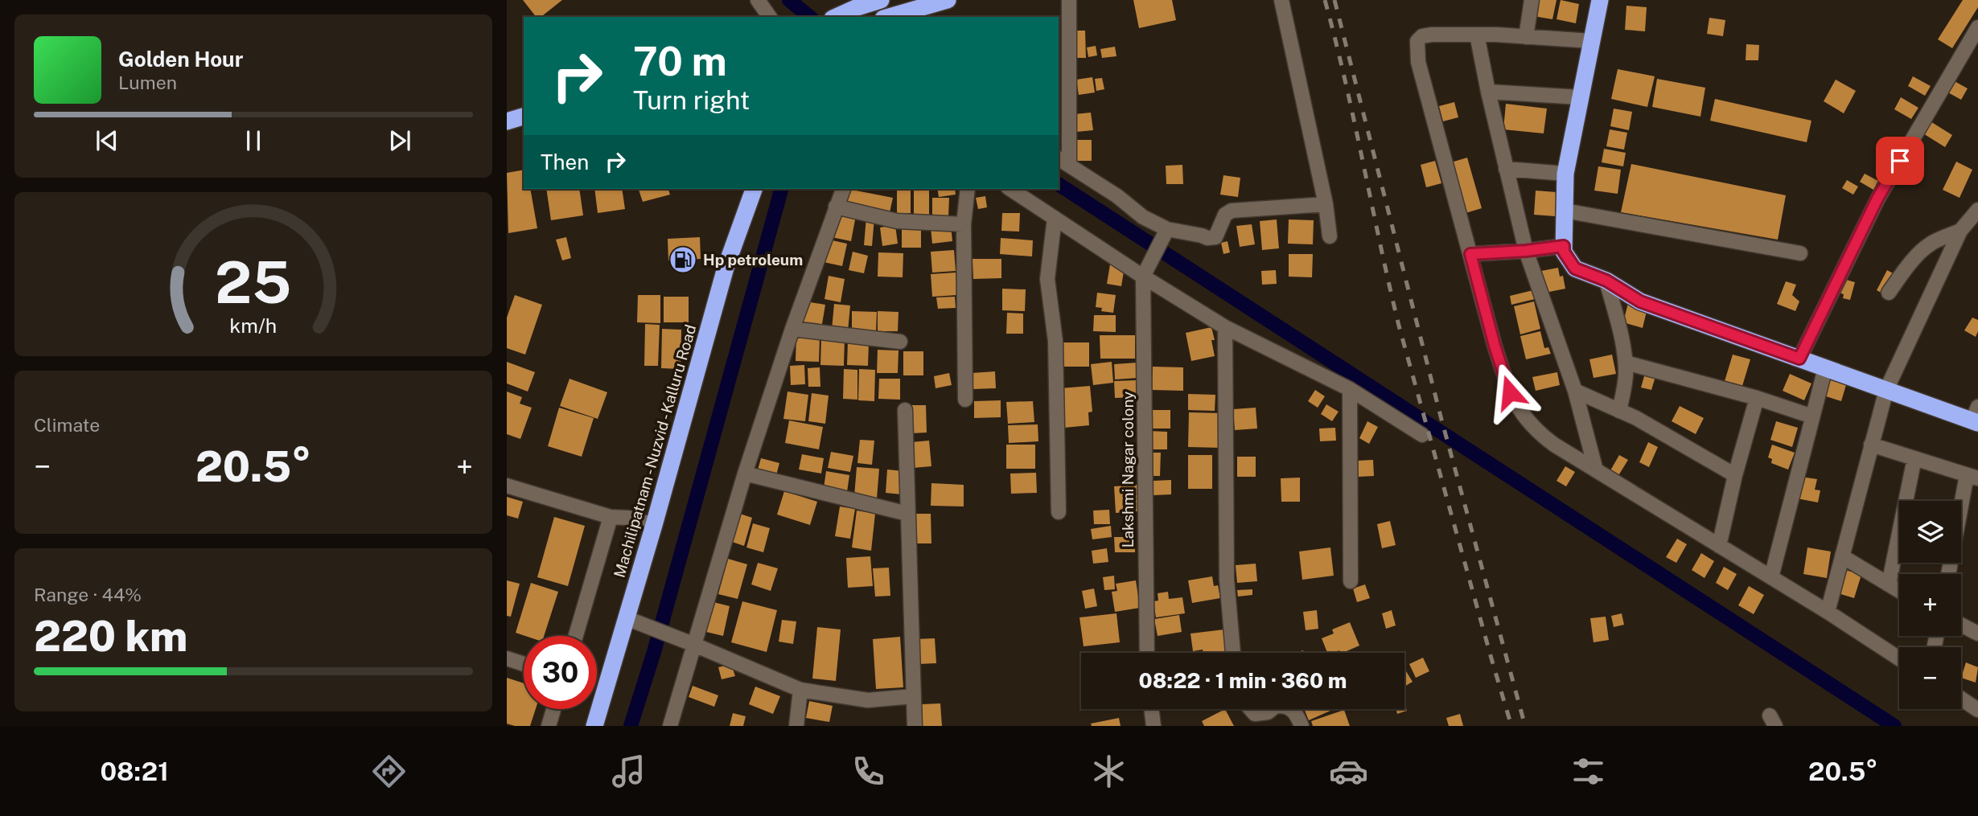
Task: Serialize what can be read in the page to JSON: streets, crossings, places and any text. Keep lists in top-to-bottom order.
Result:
{
  "streets": {
    "highway": ["Machilipatnam - Nuzvid - Kalluru Road"],
    "street": ["Lakshmi Nagar colony"]
  },
  "places": {
    "fuel station": ["Hp petroleum"]
  },
  "page": {
    "turn": ["70 m", "Turn right"],
    "song": ["Golden Hour", "Lumen"],
    "then": "Then",
    "tile": [
      "Climate",
      ["Range · 44%", "220 km"]
    ],
    "heat": ["−", "20.5°", "+"],
    "map_buttons": ["+", "−"],
    "limit": "30",
    "trip": "08:22 · 1 min · 360 m",
    "tabs": ["08:21", "20.5°"],
    "gauge": ["25", "km/h"]
  }
}
